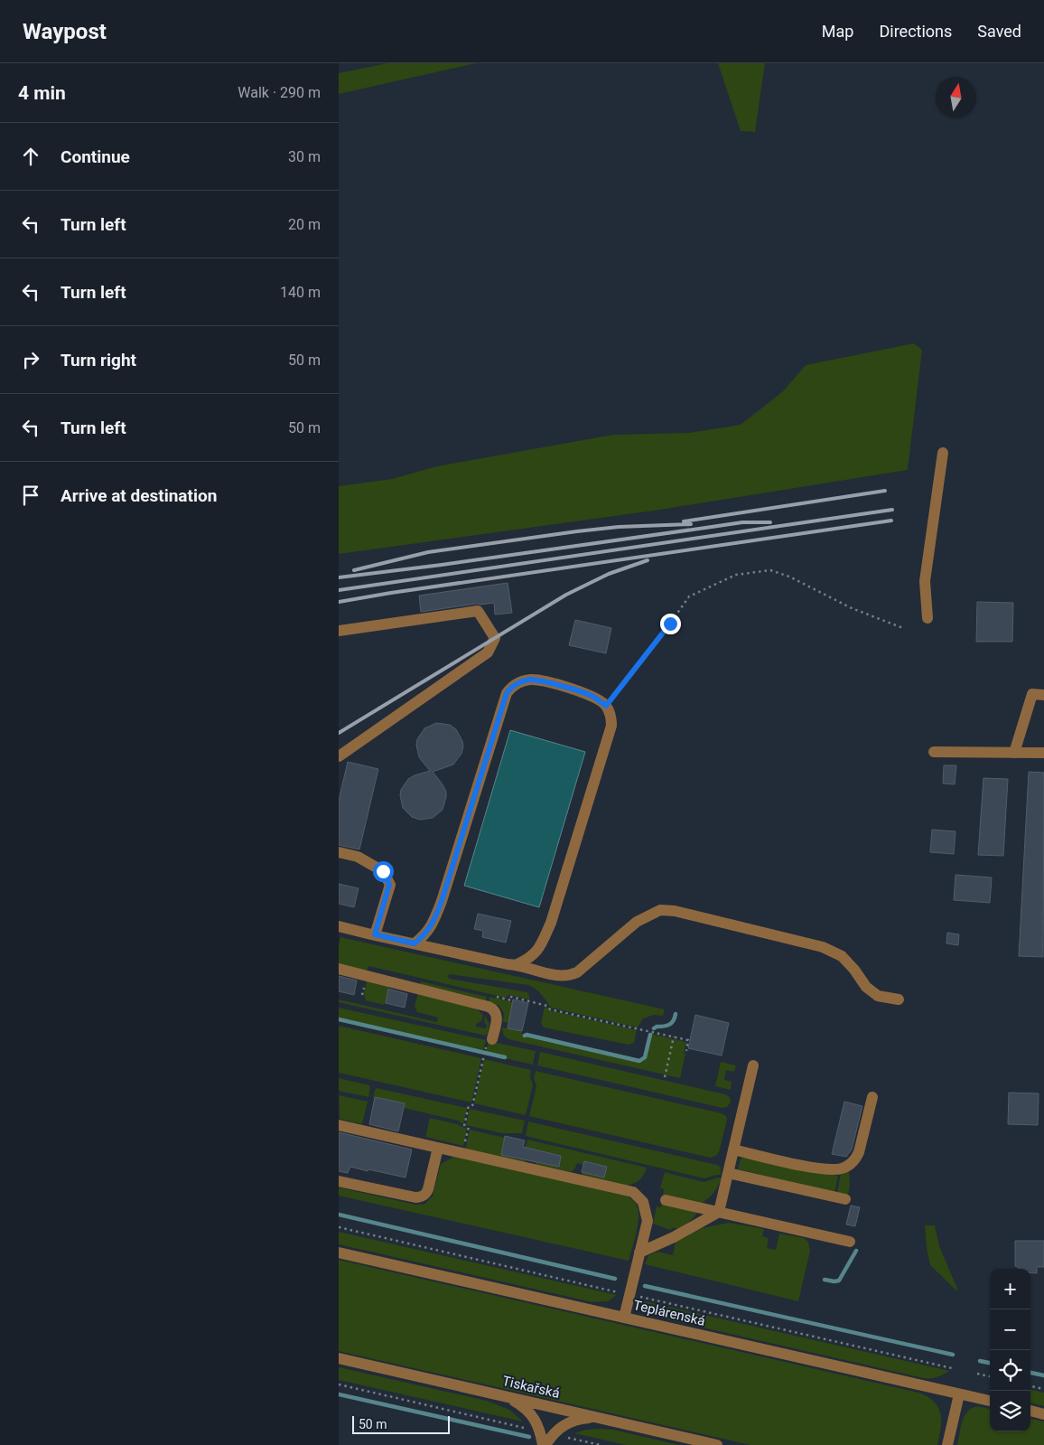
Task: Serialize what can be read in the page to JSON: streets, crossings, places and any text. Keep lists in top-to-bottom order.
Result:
{
  "streets": {
    "street": ["Teplárenská", "Tiskařská"]
  },
  "scale_bar": "50 m",
  "north": "top",
  "page": {
    "header": "Waypost",
    "nav": ["Map", "Directions", "Saved"],
    "heading": ["4 min", "Walk · 290 m"],
    "list": [
      ["Continue", "30 m"],
      ["Turn left", "20 m"],
      ["Turn left", "140 m"],
      ["Turn right", "50 m"],
      ["Turn left", "50 m"],
      "Arrive at destination"
    ],
    "map_buttons": ["+", "−"],
    "scale": "50 m"
  }
}
